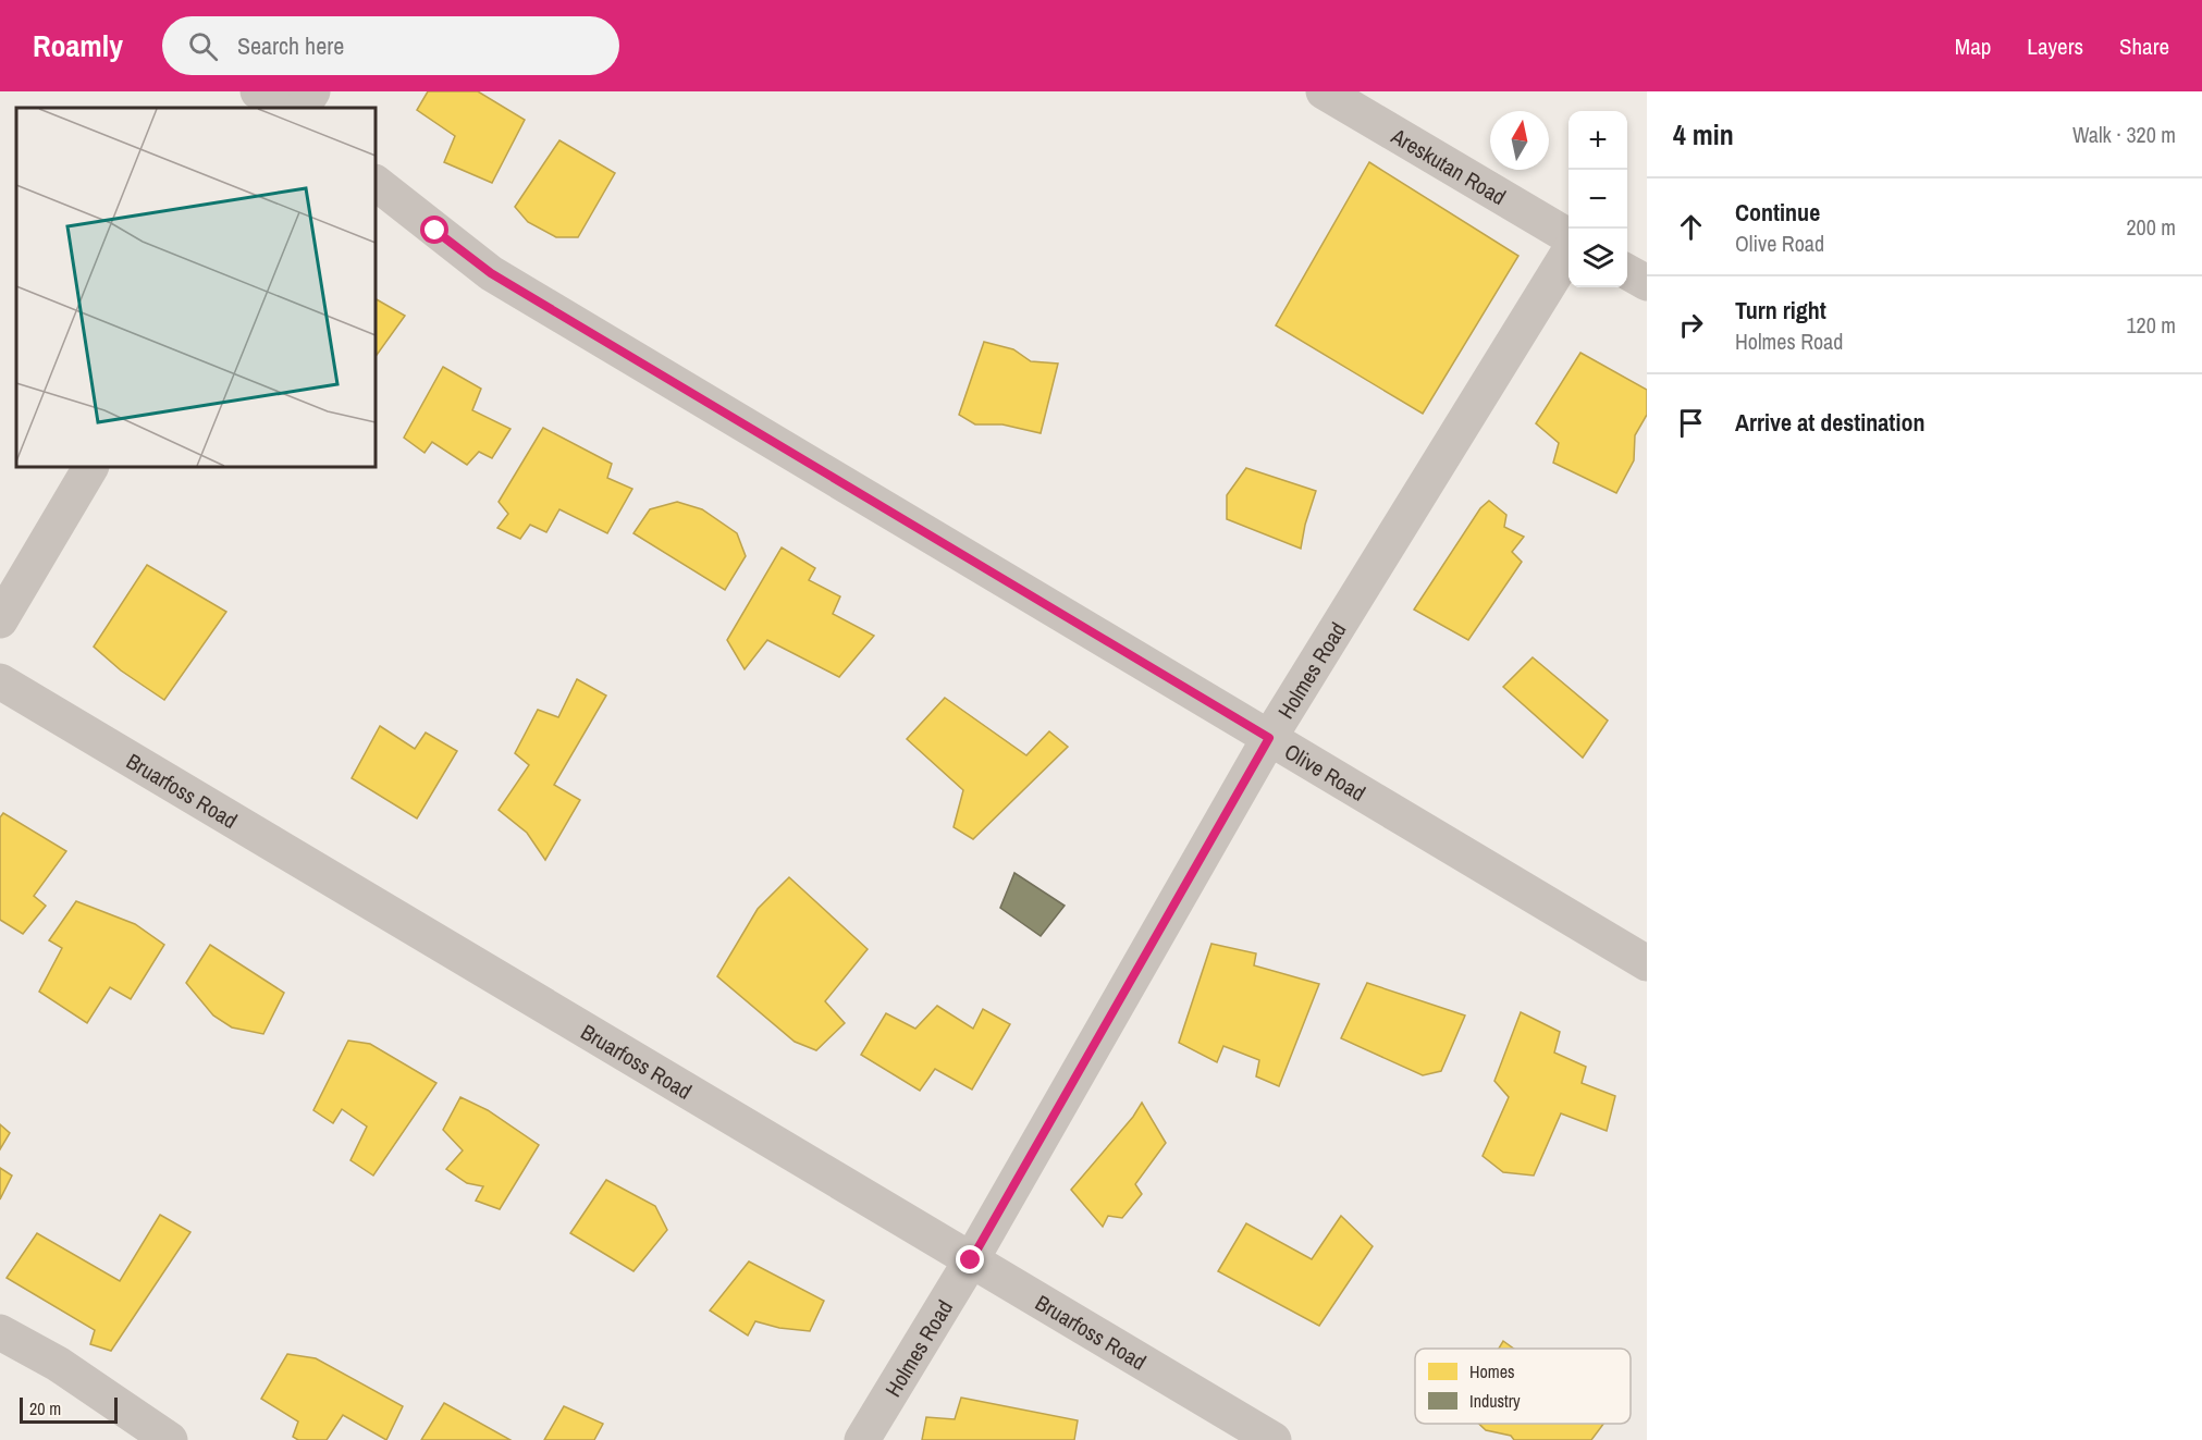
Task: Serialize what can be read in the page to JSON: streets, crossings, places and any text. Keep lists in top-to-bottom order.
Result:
{
  "streets": {
    "street": [
      "Areskutan Road",
      "Holmes Road",
      "Olive Road",
      "Bruarfoss Road"
    ]
  },
  "crossings": [
    ["Holmes Road", "Olive Road"],
    ["Holmes Road", "Bruarfoss Road"]
  ],
  "legend": ["Homes", "Industry"],
  "scale_bar": "20 m",
  "north": "top",
  "page": {
    "header": "Roamly",
    "search": "Search here",
    "nav": ["Map", "Layers", "Share"],
    "heading": ["4 min", "Walk · 320 m"],
    "map_buttons": ["+", "−"],
    "list": [
      ["Continue", "Olive Road", "200 m"],
      ["Turn right", "Holmes Road", "120 m"],
      "Arrive at destination"
    ],
    "scale": "20 m"
  }
}
